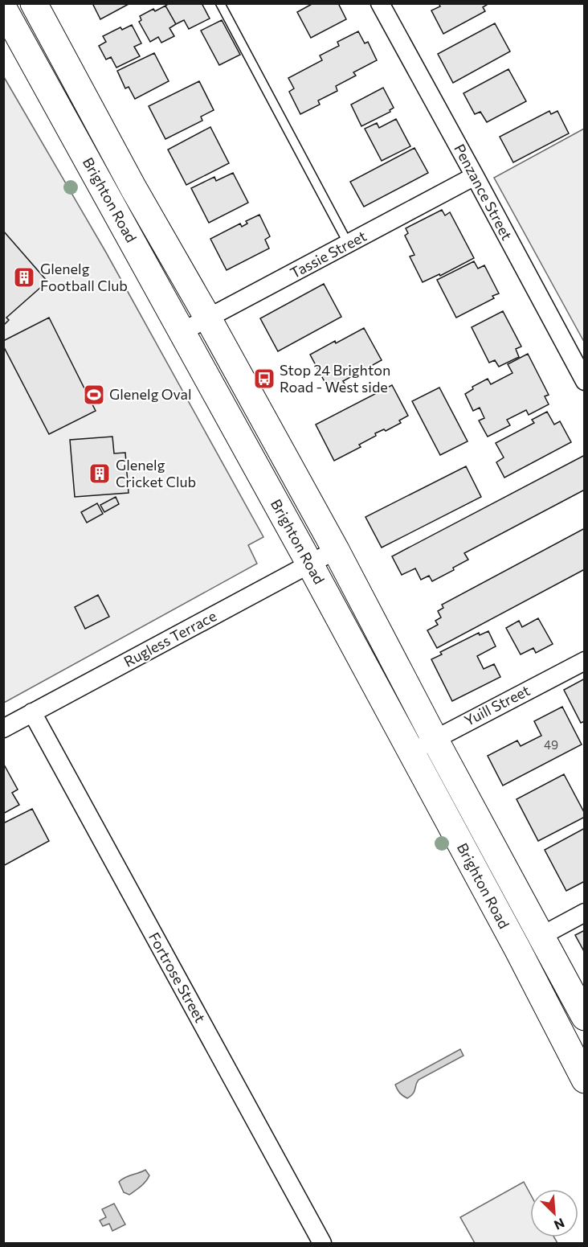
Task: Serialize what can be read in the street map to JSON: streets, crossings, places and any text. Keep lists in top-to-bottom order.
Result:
{
  "streets": {
    "main road": ["Brighton Road"],
    "street": [
      "Penzance Street",
      "Tassie Street",
      "Rugless Terrace",
      "Yuill Street",
      "Fortrose Street"
    ]
  },
  "crossings": [
    ["Penzance Street", "Tassie Street"],
    ["Brighton Road", "Tassie Street"],
    ["Brighton Road", "Rugless Terrace"],
    ["Brighton Road", "Yuill Street"],
    ["Rugless Terrace", "Fortrose Street"]
  ],
  "places": {
    "building": ["Glenelg Football Club", "Glenelg Cricket Club"],
    "bus stop": ["Stop 24 Brighton Road - West side"],
    "sports": ["Glenelg Oval"]
  },
  "house_numbers": ["49"],
  "north": "bottom right"
}
